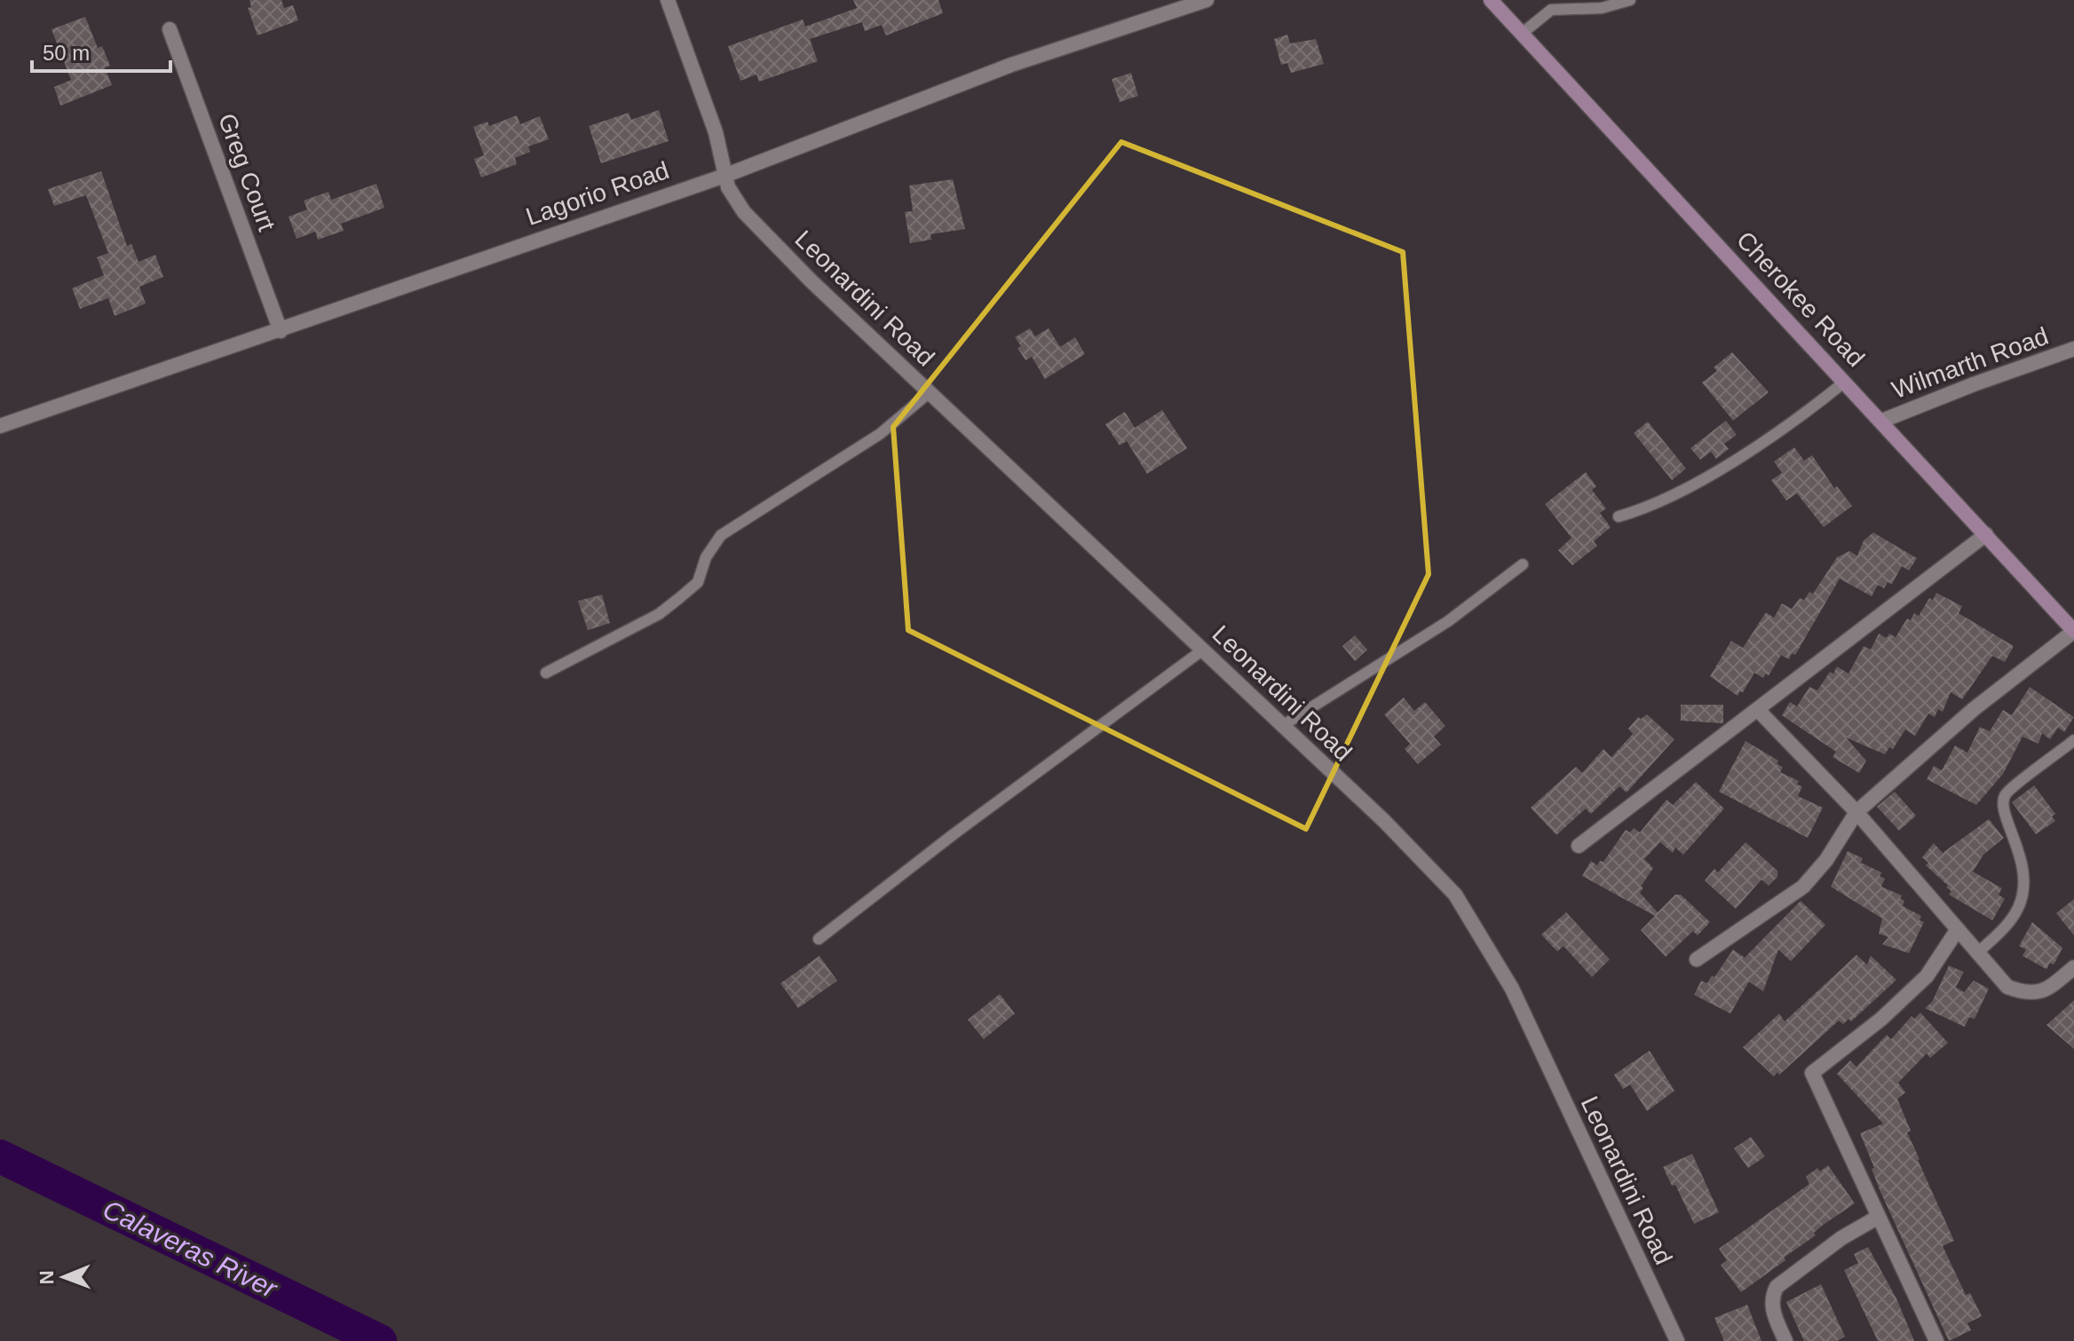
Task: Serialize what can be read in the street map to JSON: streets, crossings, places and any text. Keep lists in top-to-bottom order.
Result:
{
  "streets": {
    "street": [
      "Greg Court",
      "Lagorio Road",
      "Leonardini Road",
      "Cherokee Road",
      "Wilmarth Road"
    ]
  },
  "crossings": [
    ["Greg Court", "Lagorio Road"],
    ["Lagorio Road", "Leonardini Road"],
    ["Cherokee Road", "Wilmarth Road"]
  ],
  "water": ["Calaveras River"],
  "scale_bar": "50 m",
  "north": "left"
}
